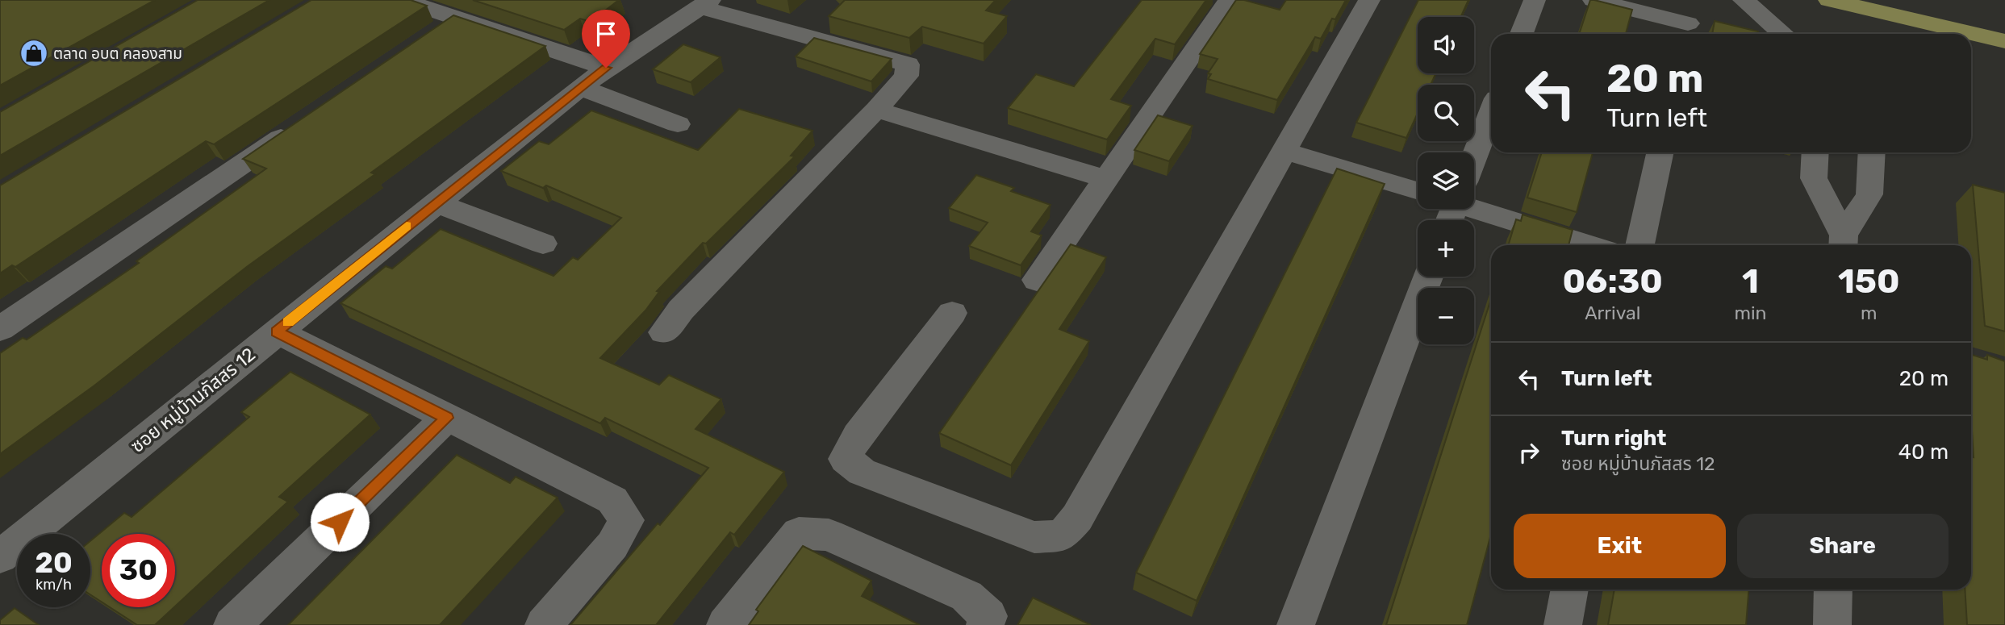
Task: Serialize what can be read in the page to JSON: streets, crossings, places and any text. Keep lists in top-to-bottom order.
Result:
{
  "streets": {
    "street": ["ซอย หมู่บ้านภัสสร 12"]
  },
  "places": {
    "shop": ["ตลาด อบต คลองสาม"]
  },
  "page": {
    "map_buttons": ["+", "−"],
    "turn": ["20 m", "Turn left"],
    "eta": [
      "06:30",
      "Arrival",
      "1",
      "min",
      "150",
      "m"
    ],
    "list": [
      {
        "name": "Turn left",
        "value": "20 m"
      },
      {
        "name": "Turn right",
        "note": "ซอย หมู่บ้านภัสสร 12",
        "value": "40 m"
      }
    ],
    "buttons": ["Exit", "Share"],
    "speed": "20 km/h",
    "limit": "30"
  }
}
